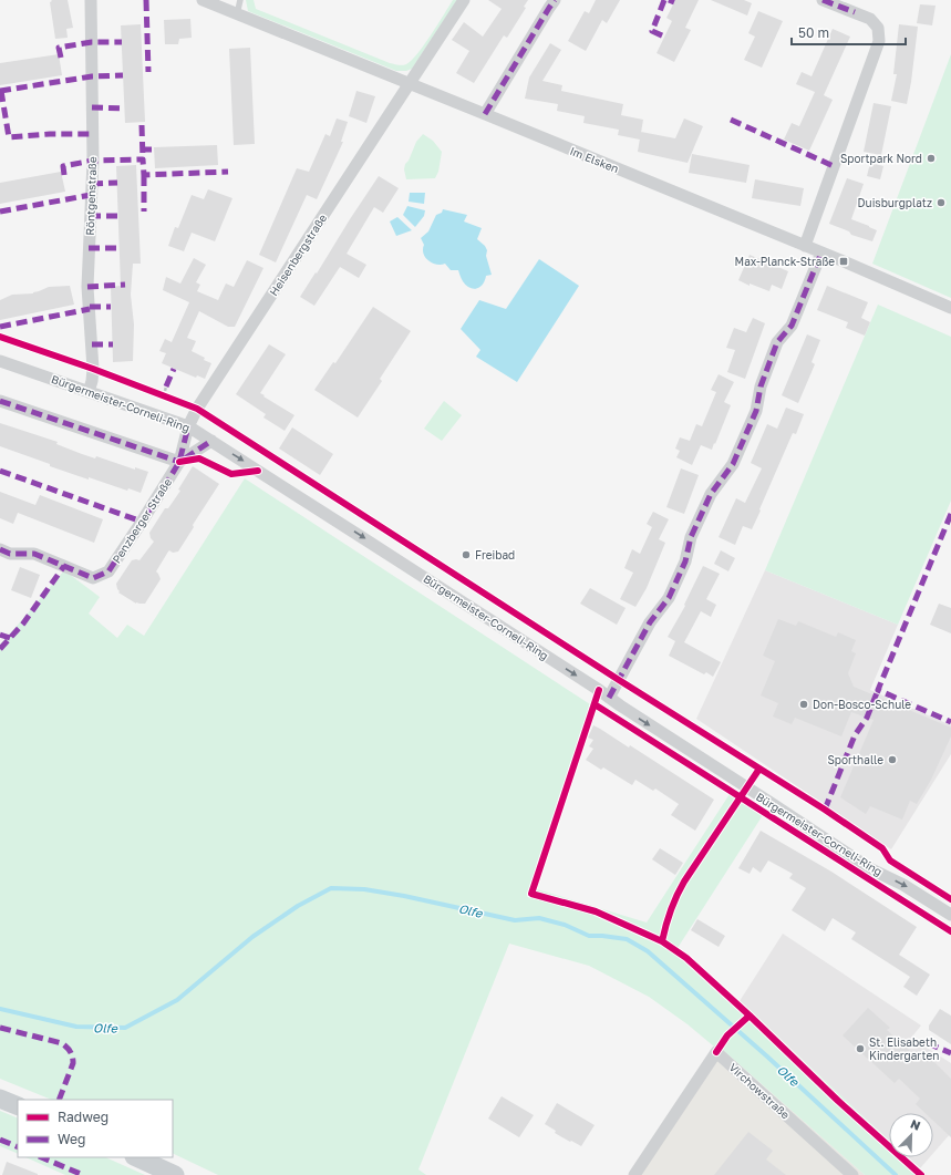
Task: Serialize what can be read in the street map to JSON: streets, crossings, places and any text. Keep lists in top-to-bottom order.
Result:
{
  "streets": {
    "street": [
      "Im Elsken",
      "Röntgenstraße",
      "Heisenbergstraße",
      "Bürgermeister-Corneli-Ring",
      "Penzberger Straße",
      "Virchowstraße"
    ]
  },
  "crossings": [
    ["Im Elsken", "Heisenbergstraße"],
    ["Röntgenstraße", "Bürgermeister-Corneli-Ring"],
    ["Heisenbergstraße", "Bürgermeister-Corneli-Ring"],
    ["Heisenbergstraße", "Penzberger Straße"],
    ["Bürgermeister-Corneli-Ring", "Penzberger Straße"]
  ],
  "one_way": ["Bürgermeister-Corneli-Ring"],
  "water": ["Olfe"],
  "places": {
    "other": [
      "Sportpark Nord",
      "Duisburgplatz",
      "Freibad",
      "Don-Bosco-Schule",
      "Sporthalle",
      "St. Elisabeth Kindergarten"
    ],
    "transit": ["Max-Planck-Straße"]
  },
  "legend": ["Radweg", "Weg"],
  "scale_bar": "50 m",
  "north": "top right"
}
